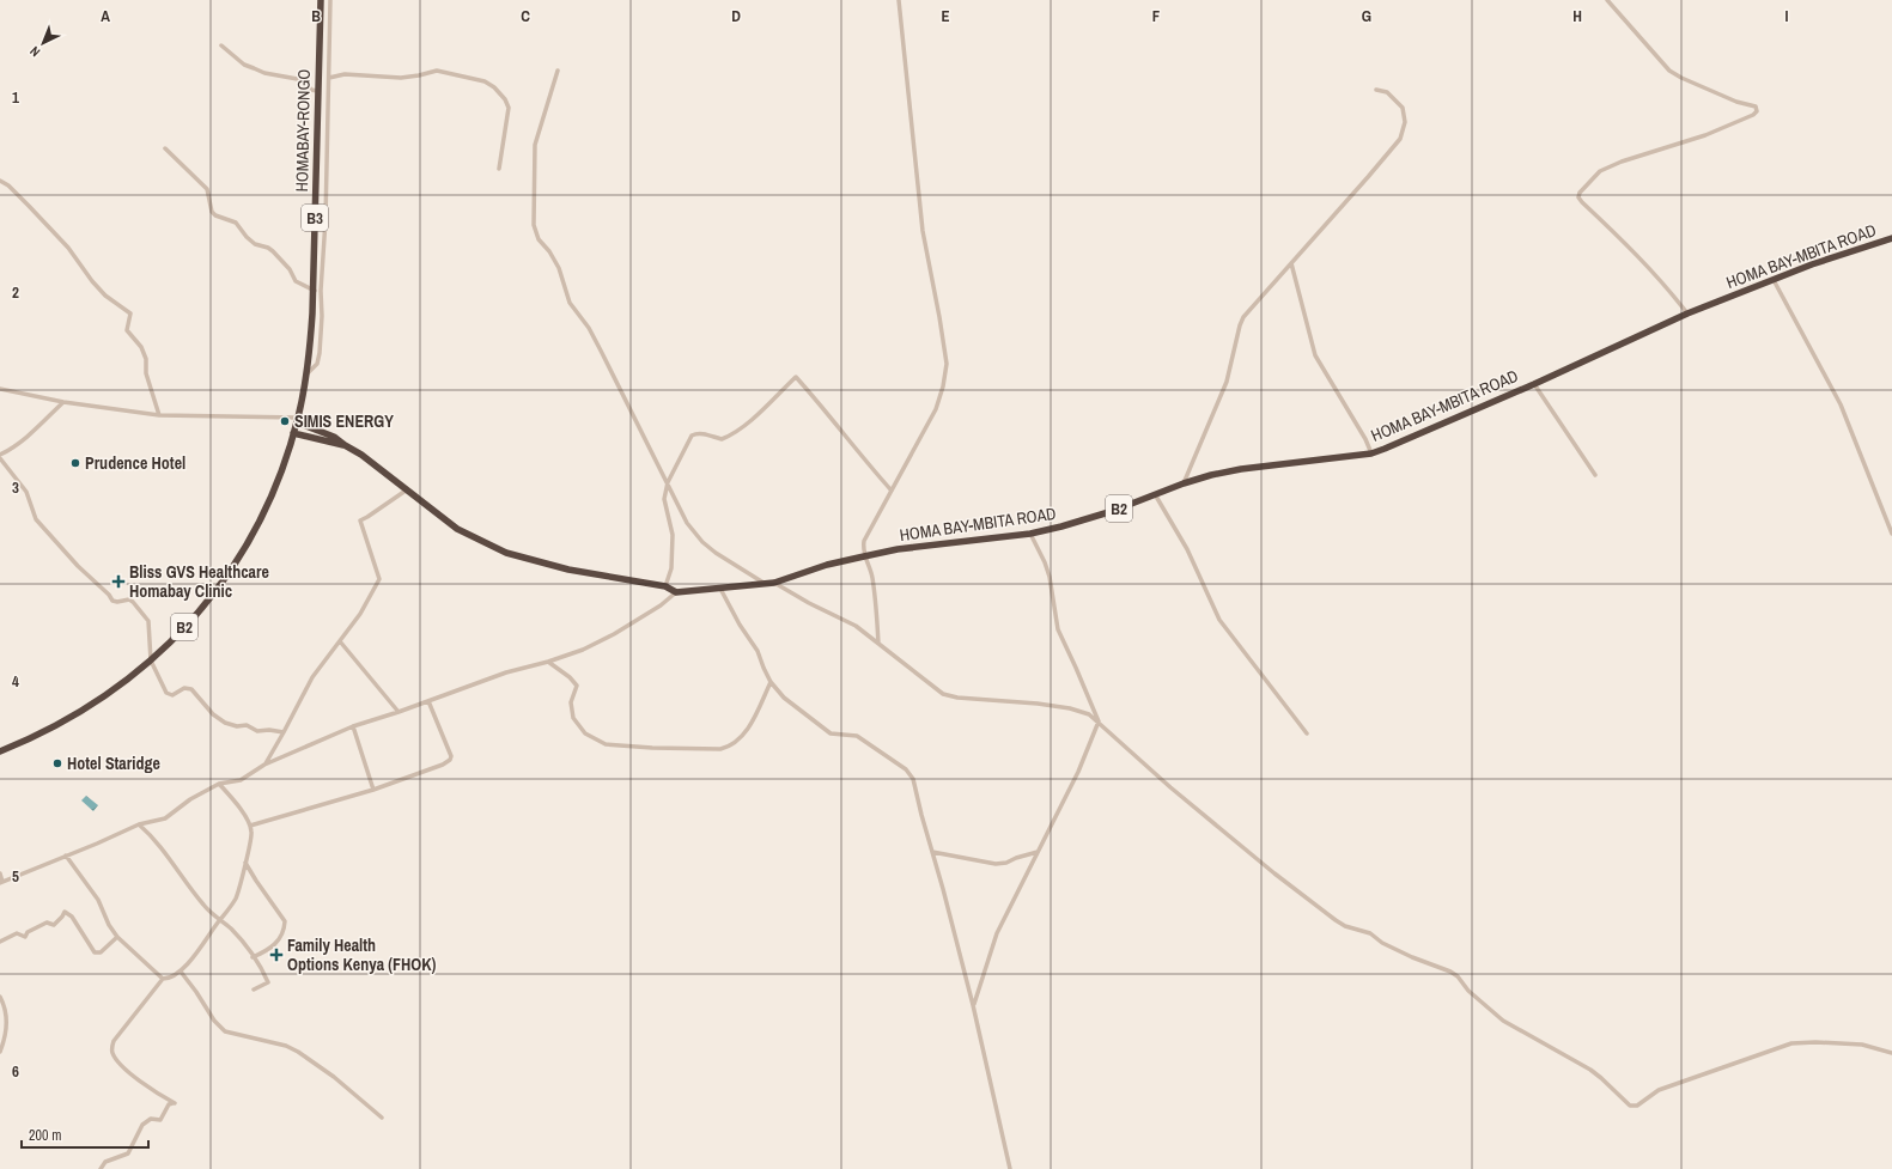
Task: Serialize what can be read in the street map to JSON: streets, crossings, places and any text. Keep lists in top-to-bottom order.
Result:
{
  "streets": {
    "highway": [
      "HOMABAY-RONGO",
      "B3",
      "HOMA BAY-MBITA ROAD",
      "B2"
    ]
  },
  "crossings": [
    ["HOMABAY-RONGO", "B2"]
  ],
  "places": {
    "other": ["SIMIS ENERGY", "Prudence Hotel", "Hotel Staridge"],
    "health": ["Bliss GVS Healthcare Homabay Clinic", "Family Health Options Kenya (FHOK)"]
  },
  "scale_bar": "200 m",
  "north": "bottom left",
  "grid": {
    "columns": [
      "A",
      "B",
      "C",
      "D",
      "E",
      "F",
      "G",
      "H",
      "I"
    ],
    "rows": [
      "1",
      "2",
      "3",
      "4",
      "5",
      "6"
    ]
  }
}
